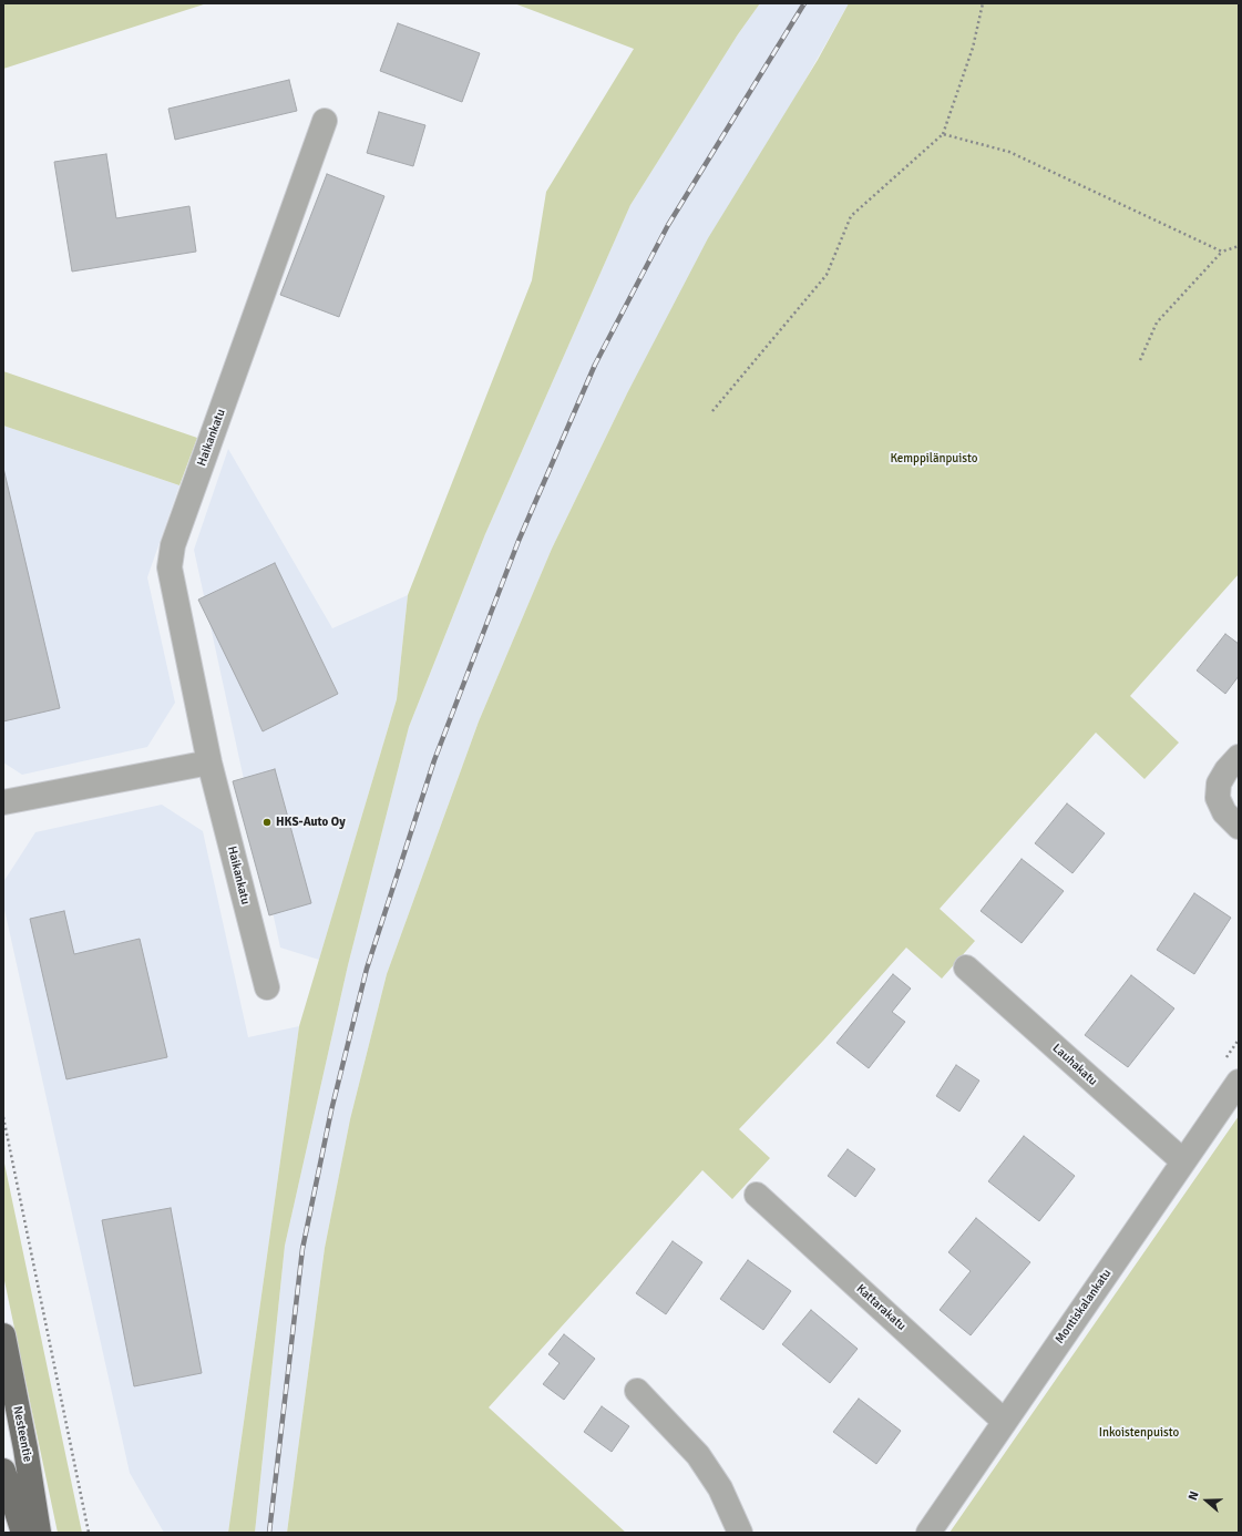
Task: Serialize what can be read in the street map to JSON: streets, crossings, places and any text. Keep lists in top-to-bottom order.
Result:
{
  "streets": {
    "main road": ["Nesteentie"],
    "street": [
      "Haikankatu",
      "Lauhakatu",
      "Montiskalankatu",
      "Kattarakatu"
    ]
  },
  "crossings": [
    ["Lauhakatu", "Montiskalankatu"],
    ["Montiskalankatu", "Kattarakatu"]
  ],
  "parks": ["Kemppilänpuisto", "Inkoistenpuisto"],
  "places": ["HKS-Auto Oy"],
  "north": "left"
}
